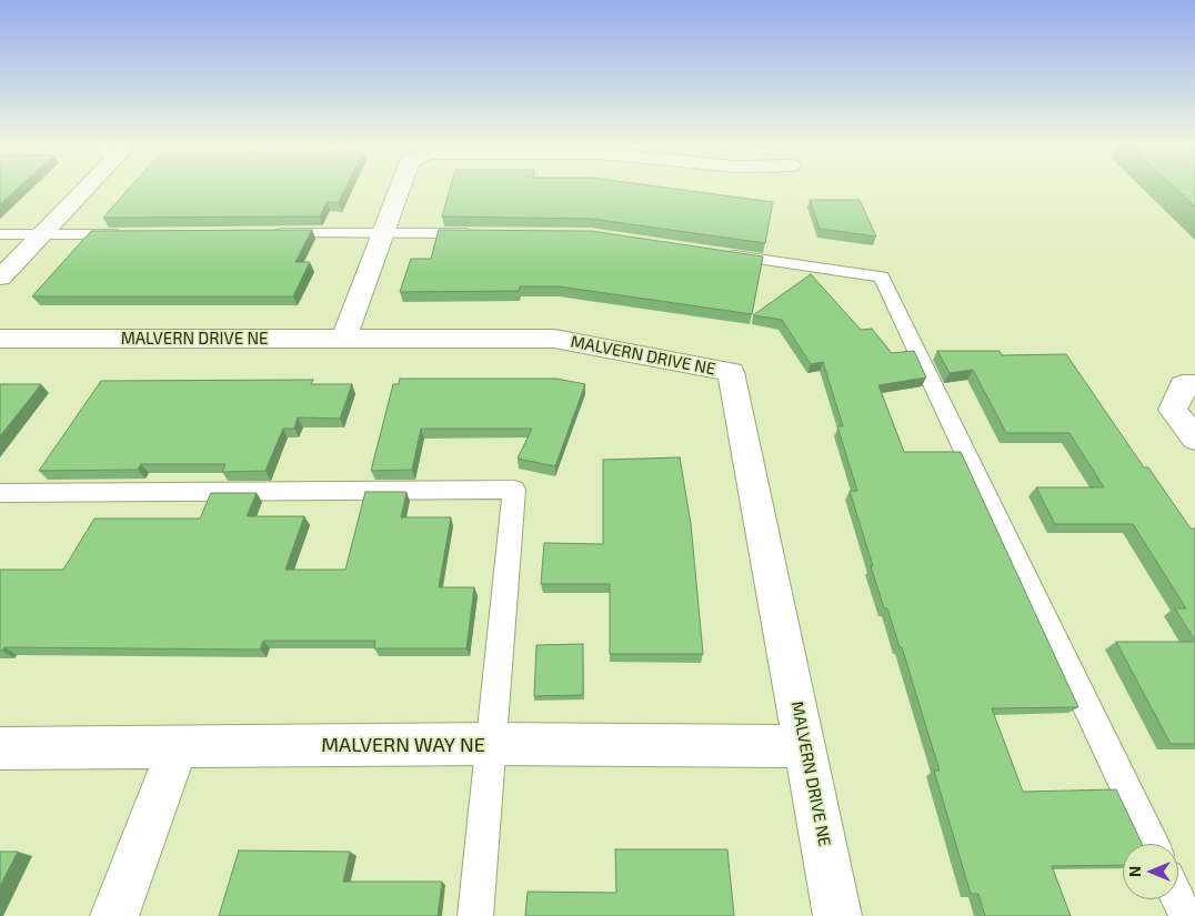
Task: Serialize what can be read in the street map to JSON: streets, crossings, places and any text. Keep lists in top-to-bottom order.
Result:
{
  "streets": {
    "street": ["MALVERN DRIVE NE", "MALVERN WAY NE"]
  },
  "crossings": [
    ["MALVERN DRIVE NE", "MALVERN WAY NE"]
  ],
  "north": "left"
}
